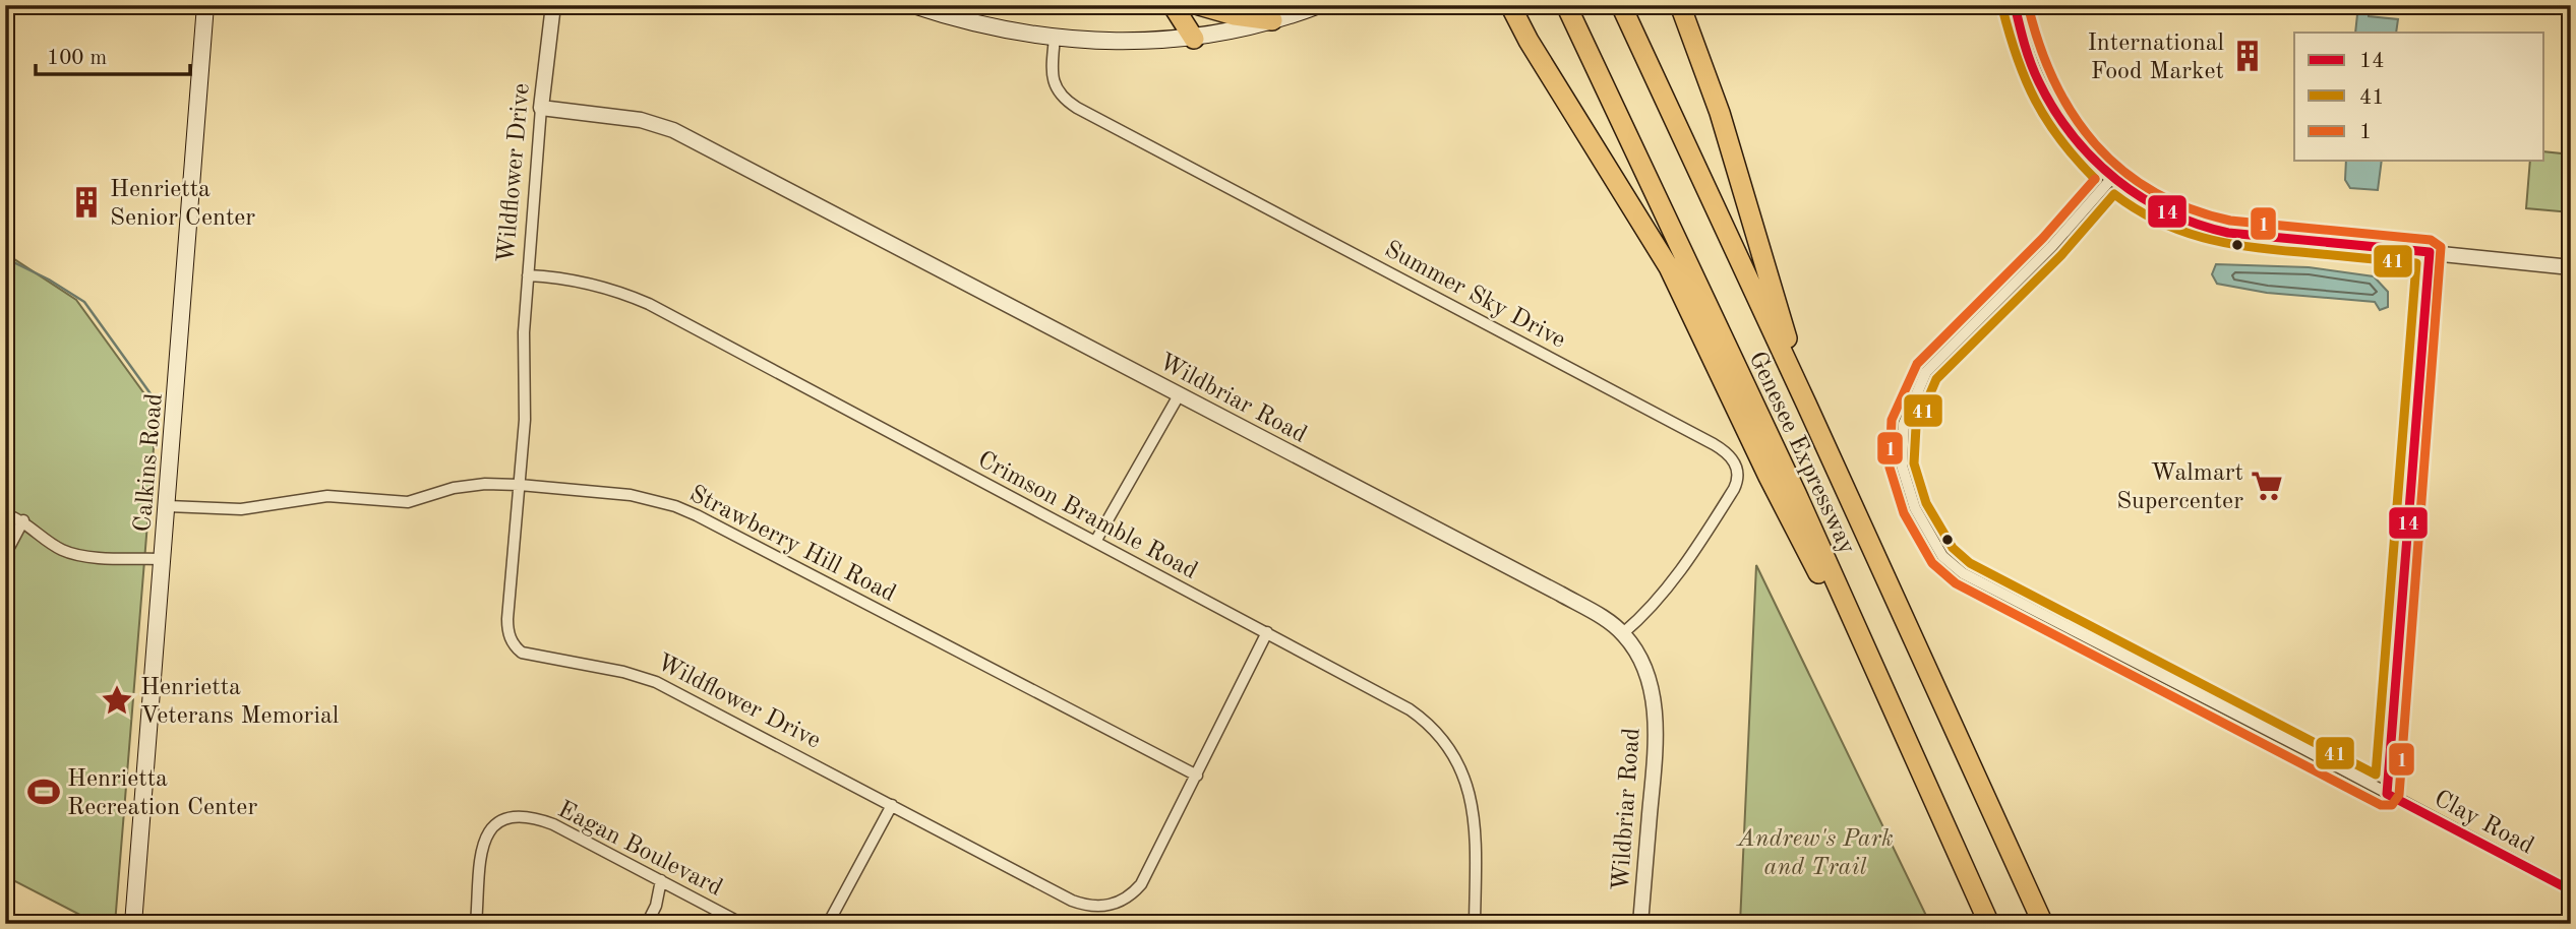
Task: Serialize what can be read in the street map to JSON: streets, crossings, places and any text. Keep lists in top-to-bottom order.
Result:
{
  "streets": {
    "highway": ["Genesee Expressway"],
    "main road": ["Calkins Road"],
    "street": [
      "Wildflower Drive",
      "Summer Sky Drive",
      "Wildbriar Road",
      "Crimson Bramble Road",
      "Strawberry Hill Road",
      "Clay Road",
      "Eagan Boulevard"
    ]
  },
  "crossings": [
    ["Wildflower Drive", "Wildbriar Road"],
    ["Wildflower Drive", "Crimson Bramble Road"],
    ["Wildflower Drive", "Strawberry Hill Road"],
    ["Summer Sky Drive", "Wildbriar Road"],
    ["Calkins Road", "Strawberry Hill Road"]
  ],
  "parks": ["Andrew's Park and Trail"],
  "places": {
    "building": ["International Food Market", "Henrietta Senior Center"],
    "supermarket": ["Walmart Supercenter"],
    "place": ["Henrietta Veterans Memorial"],
    "sports": ["Henrietta Recreation Center"]
  },
  "lines": ["transit line 14", "transit line 1", "transit line 41"],
  "legend": ["14", "41", "1"],
  "scale_bar": "100 m"
}
